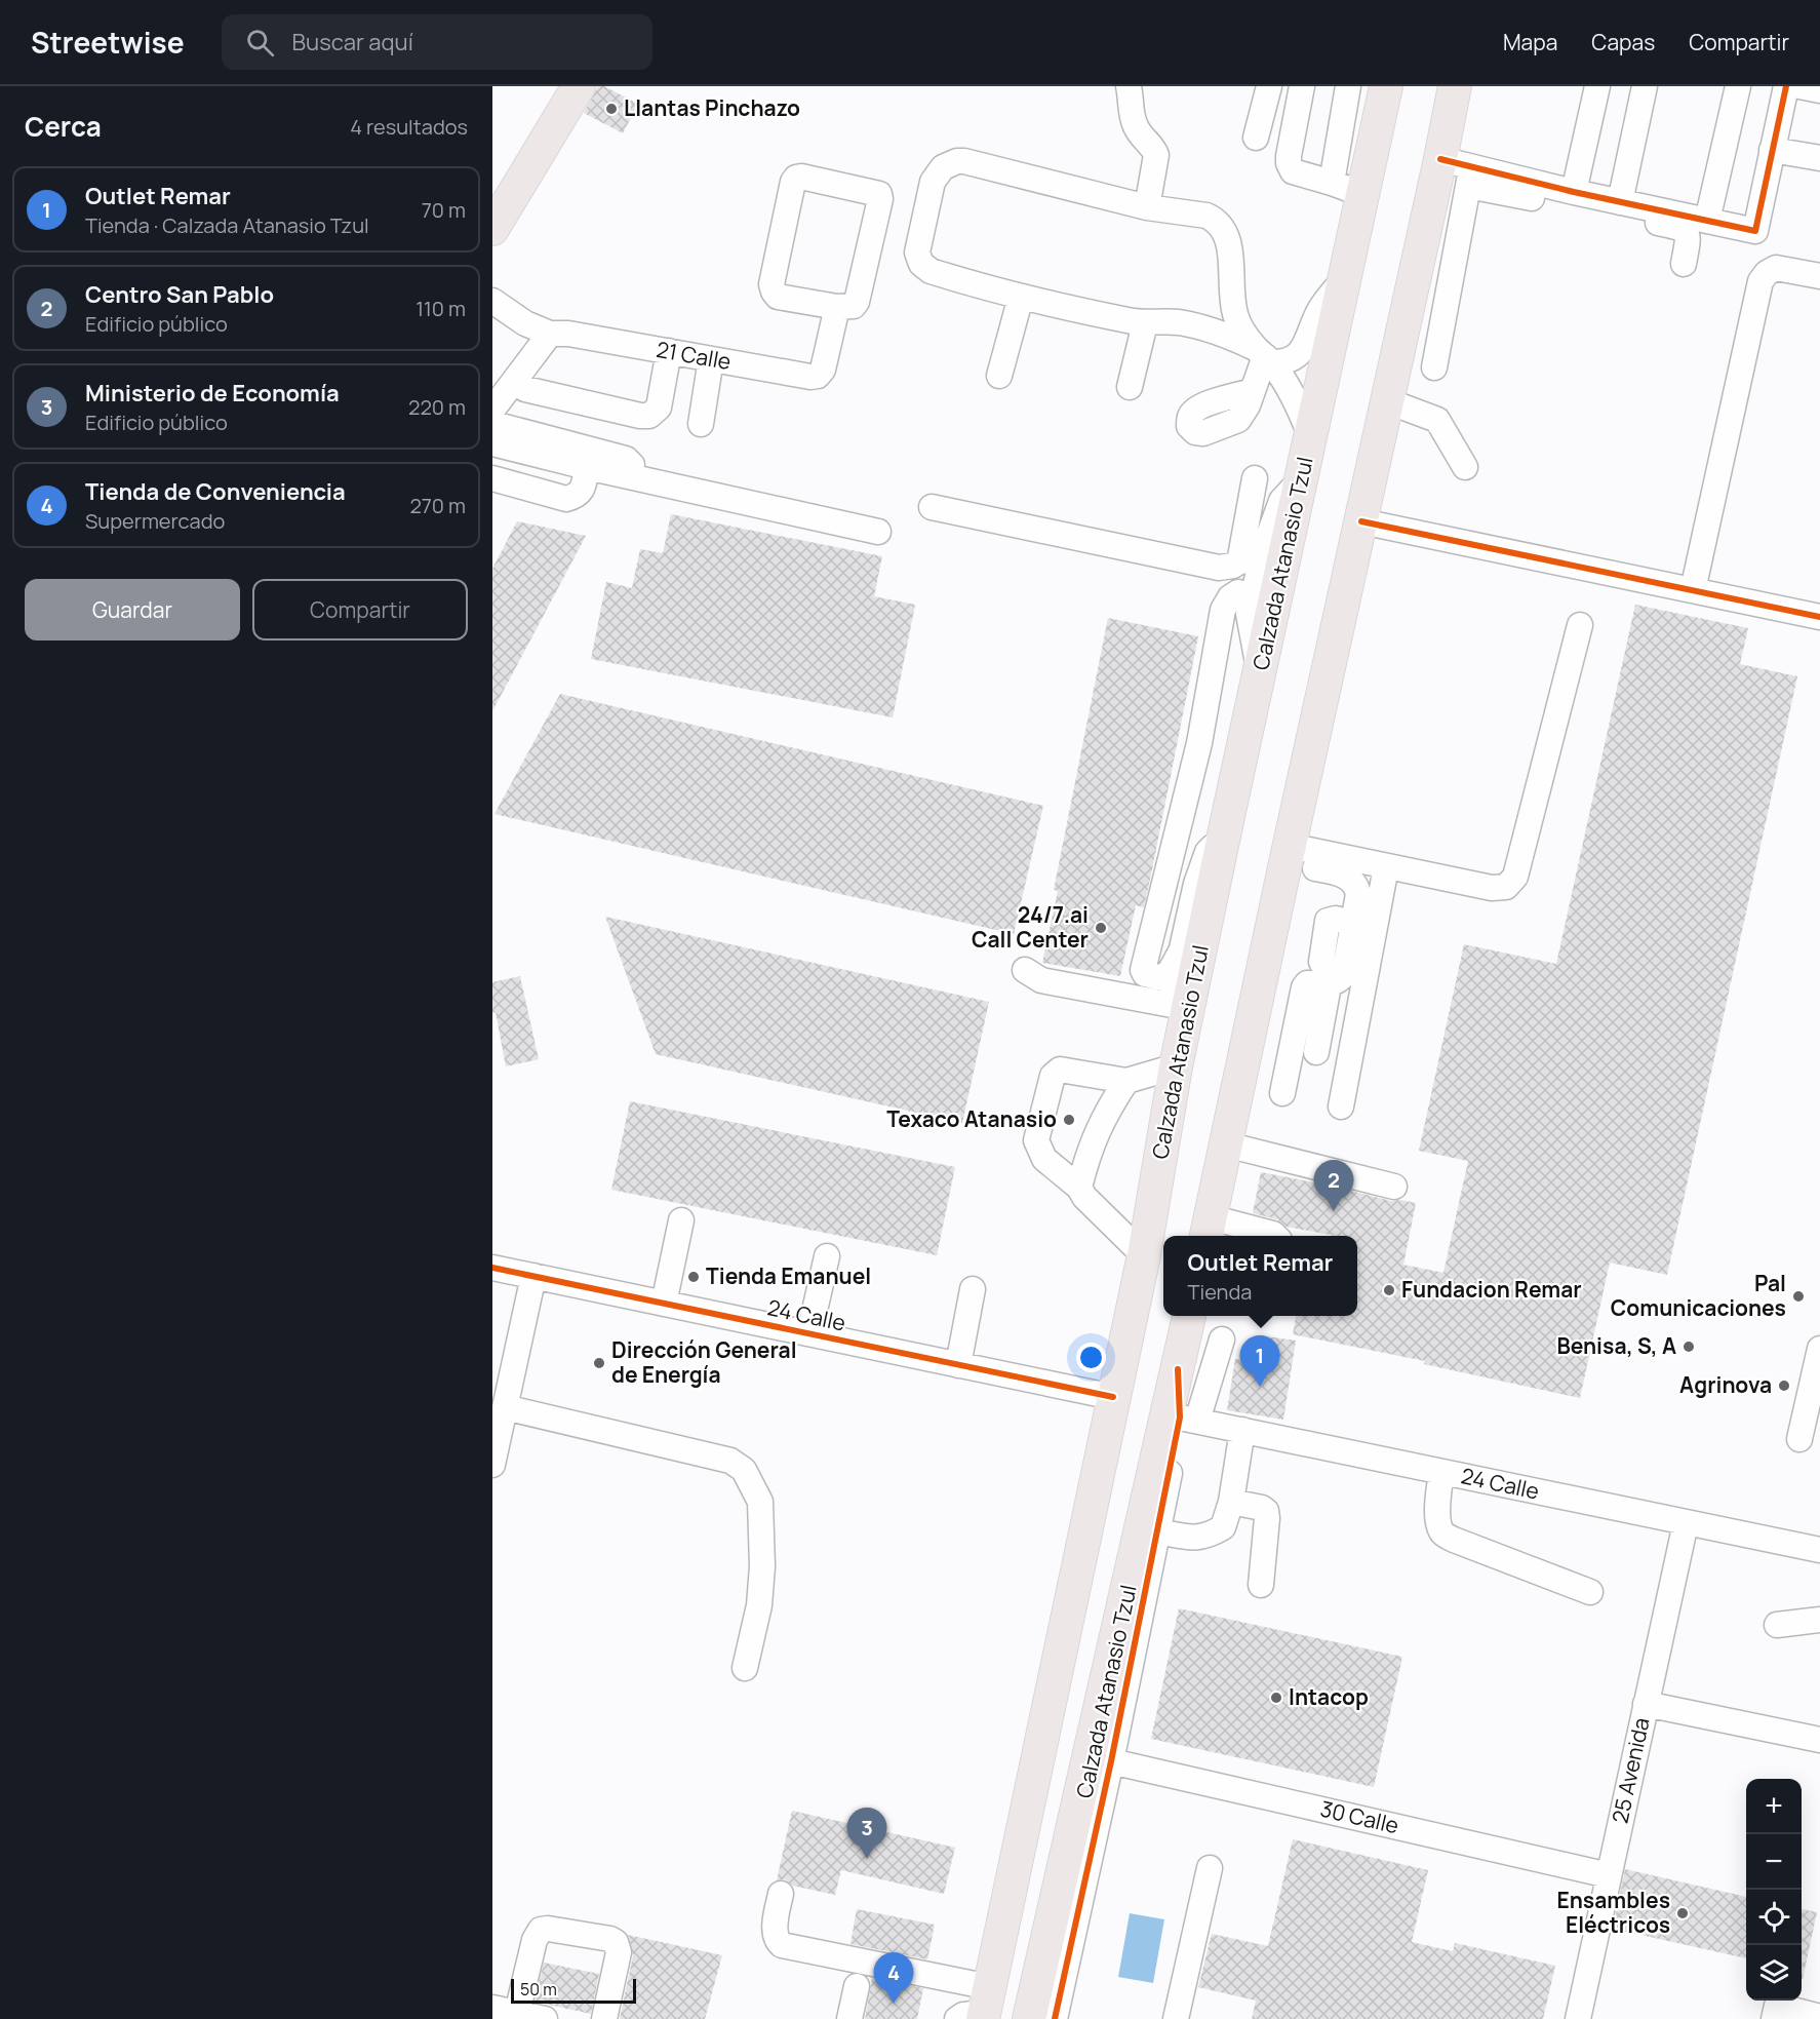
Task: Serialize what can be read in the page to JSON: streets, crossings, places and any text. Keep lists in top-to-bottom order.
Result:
{
  "streets": {
    "main road": ["Calzada Atanasio Tzul"],
    "street": [
      "21 Calle",
      "24 Calle",
      "25 Avenida",
      "30 Calle"
    ]
  },
  "crossings": [
    ["Calzada Atanasio Tzul", "24 Calle"],
    ["Calzada Atanasio Tzul", "30 Calle"],
    ["24 Calle", "25 Avenida"],
    ["25 Avenida", "30 Calle"]
  ],
  "places": [
    "Llantas Pinchazo",
    "24/7.ai Call Center",
    "Texaco Atanasio",
    "Tienda Emanuel",
    "Fundacion Remar",
    "Pal Comunicaciones",
    "Benisa, S, A",
    "Dirección General de Energía",
    "Agrinova",
    "Intacop",
    "Ensambles Eléctricos"
  ],
  "scale_bar": "50 m",
  "page": {
    "header": "Streetwise",
    "search": "Buscar aquí",
    "nav": ["Mapa", "Capas", "Compartir"],
    "heading": ["Cerca", "4 resultados"],
    "list": [
      {
        "mark": "1",
        "name": "Outlet Remar",
        "note": "Tienda · Calzada Atanasio Tzul",
        "value": "70 m"
      },
      {
        "mark": "2",
        "name": "Centro San Pablo",
        "note": "Edificio público",
        "value": "110 m"
      },
      {
        "mark": "3",
        "name": "Ministerio de Economía",
        "note": "Edificio público",
        "value": "220 m"
      },
      {
        "mark": "4",
        "name": "Tienda de Conveniencia",
        "note": "Supermercado",
        "value": "270 m"
      }
    ],
    "buttons": ["Guardar", "Compartir"],
    "pins": [
      "2",
      "1",
      "3",
      "4"
    ],
    "popup": ["Outlet Remar", "Tienda"],
    "map_buttons": ["+", "−"],
    "scale": "50 m"
  }
}
